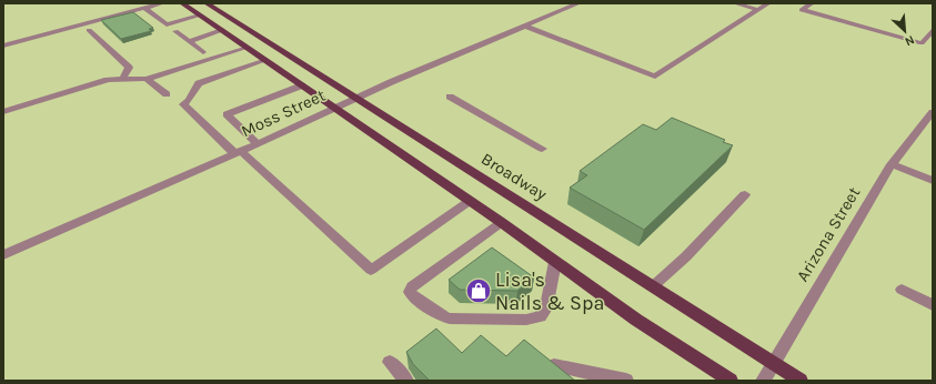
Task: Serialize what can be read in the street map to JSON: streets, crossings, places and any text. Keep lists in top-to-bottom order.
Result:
{
  "streets": {
    "main road": ["Broadway"],
    "street": ["Moss Street", "Arizona Street"]
  },
  "crossings": [
    ["Moss Street", "Broadway"],
    ["Broadway", "Arizona Street"]
  ],
  "places": {
    "shop": ["Lisa's Nails & Spa"]
  },
  "north": "bottom right"
}
